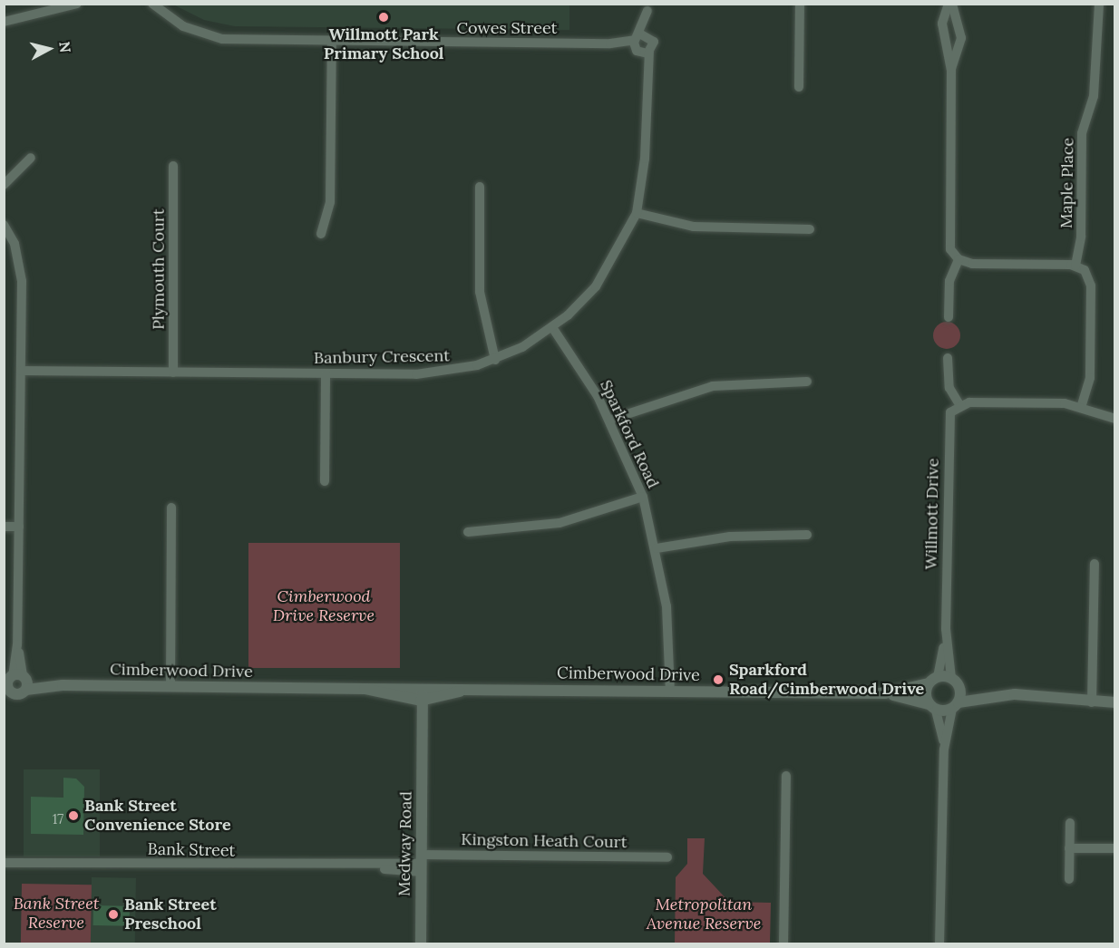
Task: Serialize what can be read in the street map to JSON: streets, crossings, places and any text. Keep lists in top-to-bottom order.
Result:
{
  "streets": {
    "street": [
      "Cowes Street",
      "Maple Place",
      "Plymouth Court",
      "Banbury Crescent",
      "Sparkford Road",
      "Willmott Drive",
      "Cimberwood Drive",
      "Kingston Heath Court",
      "Medway Road",
      "Bank Street"
    ]
  },
  "crossings": [
    ["Cowes Street", "Banbury Crescent"],
    ["Plymouth Court", "Banbury Crescent"],
    ["Banbury Crescent", "Sparkford Road"],
    ["Sparkford Road", "Cimberwood Drive"],
    ["Willmott Drive", "Cimberwood Drive"],
    ["Cimberwood Drive", "Medway Road"],
    ["Kingston Heath Court", "Medway Road"],
    ["Kingston Heath Court", "Bank Street"],
    ["Medway Road", "Bank Street"]
  ],
  "parks": ["Cimberwood Drive Reserve", "Bank Street Reserve", "Metropolitan Avenue Reserve"],
  "places": [
    "Willmott Park Primary School",
    "Sparkford Road/Cimberwood Drive",
    "Bank Street Convenience Store",
    "Bank Street Preschool"
  ],
  "house_numbers": ["17"],
  "north": "right"
}
